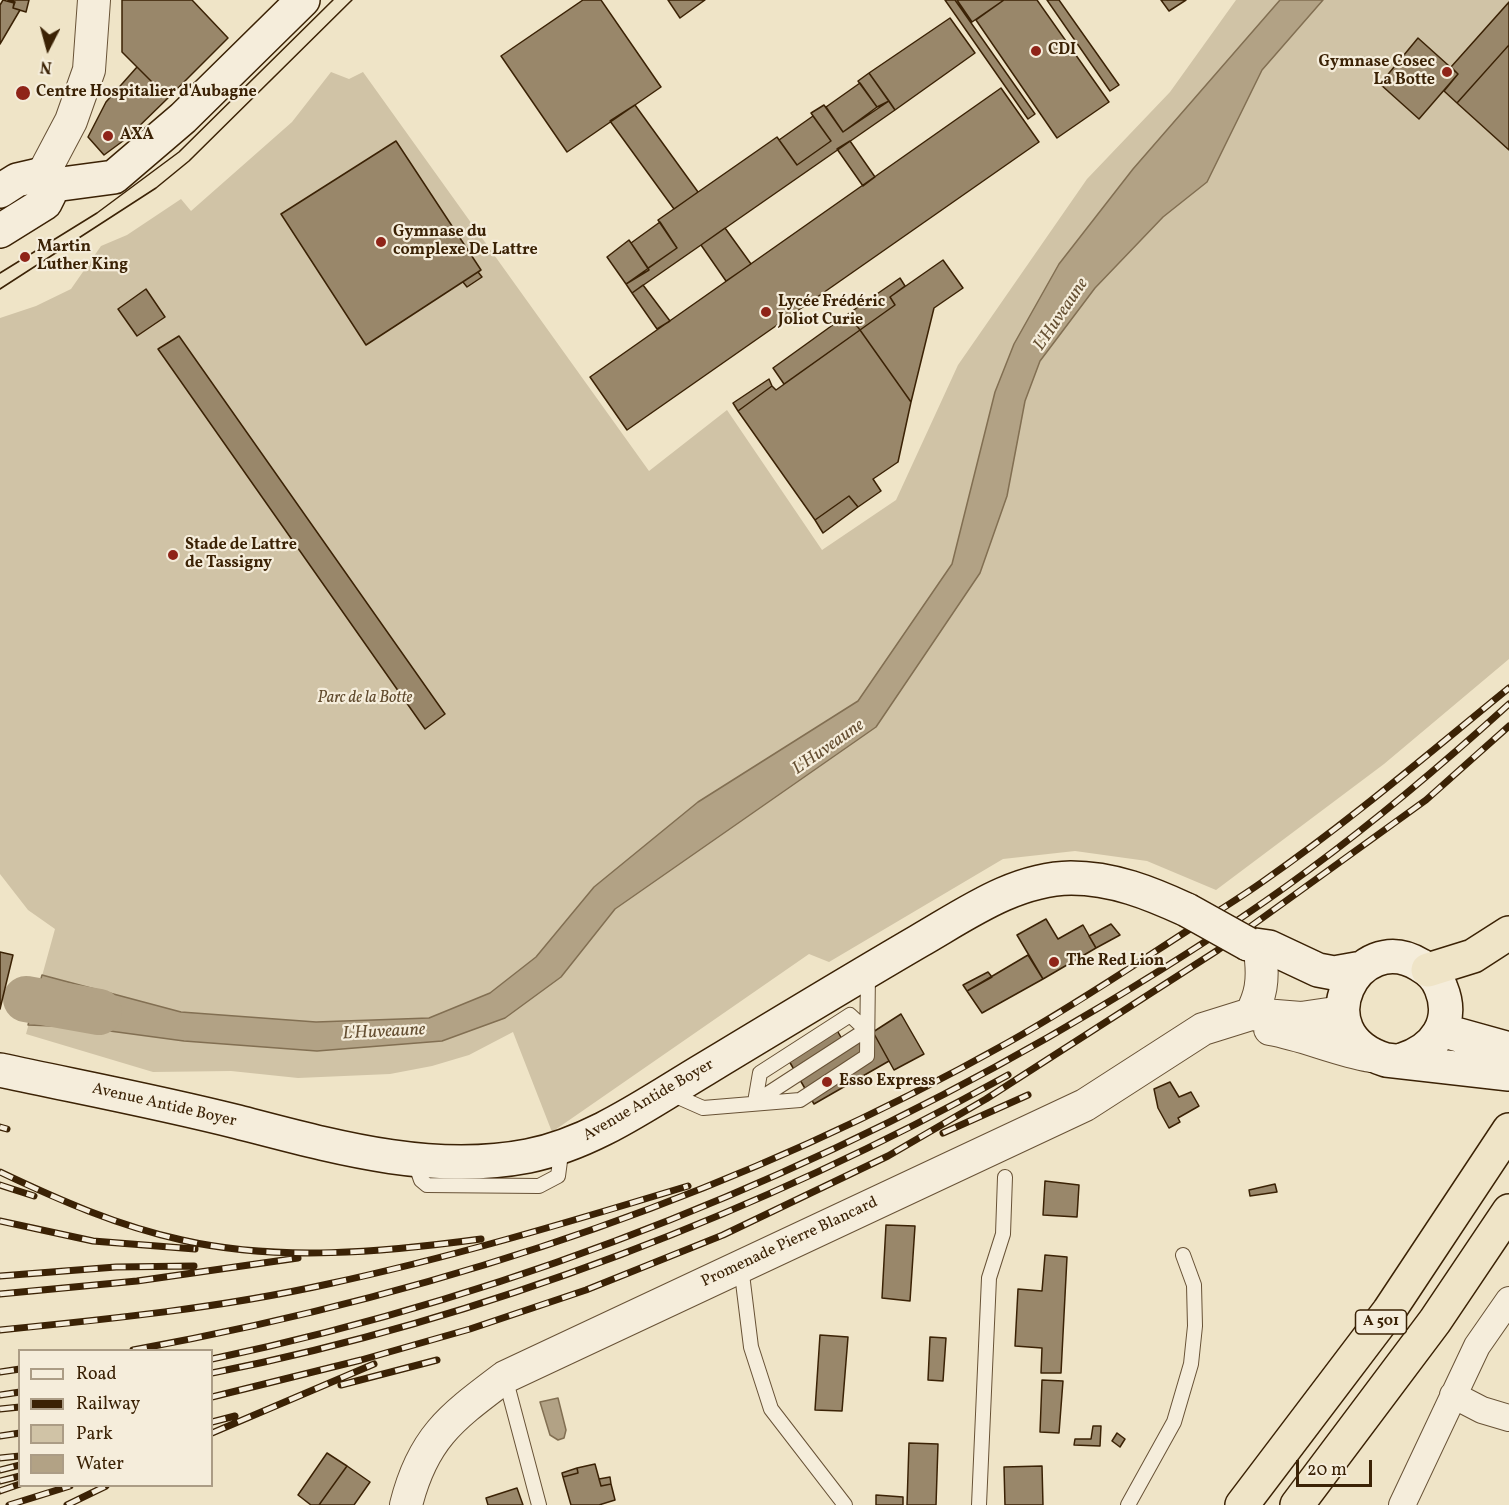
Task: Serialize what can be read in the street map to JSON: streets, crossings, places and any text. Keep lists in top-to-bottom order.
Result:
{
  "streets": {
    "highway": ["A 501"],
    "main road": ["Avenue Antide Boyer"],
    "street": ["Promenade Pierre Blancard"]
  },
  "crossings": [
    ["Avenue Antide Boyer", "Promenade Pierre Blancard"]
  ],
  "water": ["L'Huveaune"],
  "parks": ["Parc de la Botte"],
  "places": [
    "CDI",
    "Gymnase Cosec La Botte",
    "Centre Hospitalier d'Aubagne",
    "AXA",
    "Gymnase du complexe De Lattre",
    "Martin Luther King",
    "Lycée Frédéric Joliot Curie",
    "Stade de Lattre de Tassigny",
    "The Red Lion",
    "Esso Express"
  ],
  "legend": [
    "Road",
    "Railway",
    "Park",
    "Water"
  ],
  "scale_bar": "20 m",
  "north": "bottom"
}
